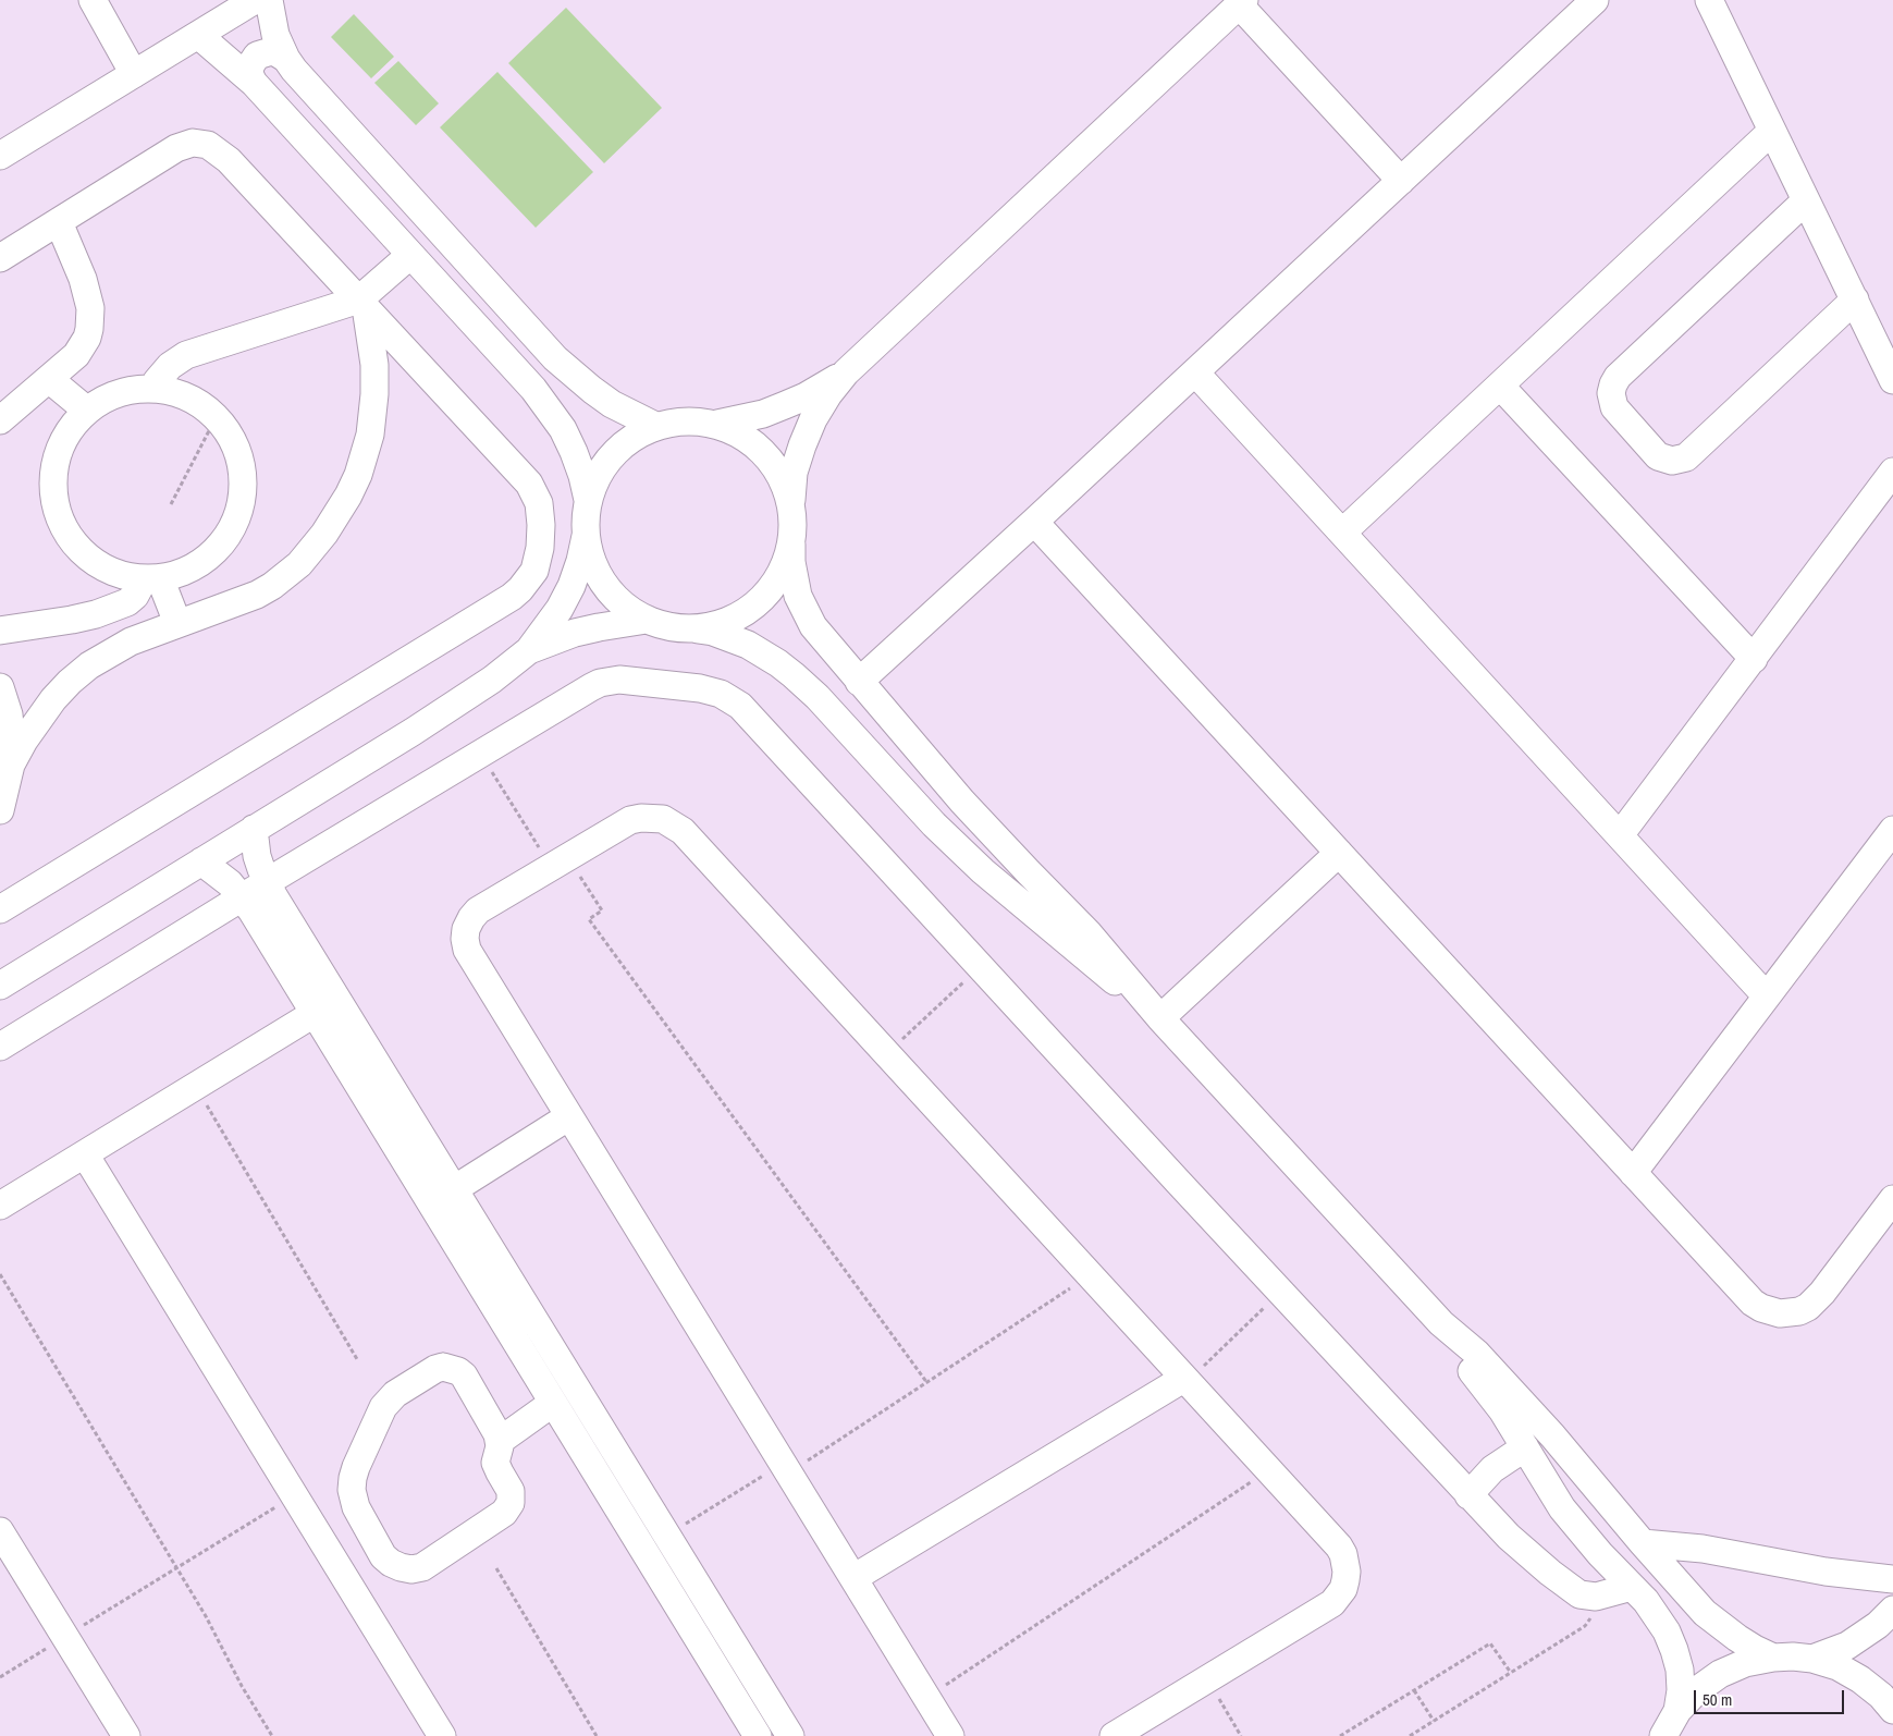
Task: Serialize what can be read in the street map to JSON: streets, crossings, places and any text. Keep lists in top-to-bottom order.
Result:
{
  "scale_bar": "50 m"
}
